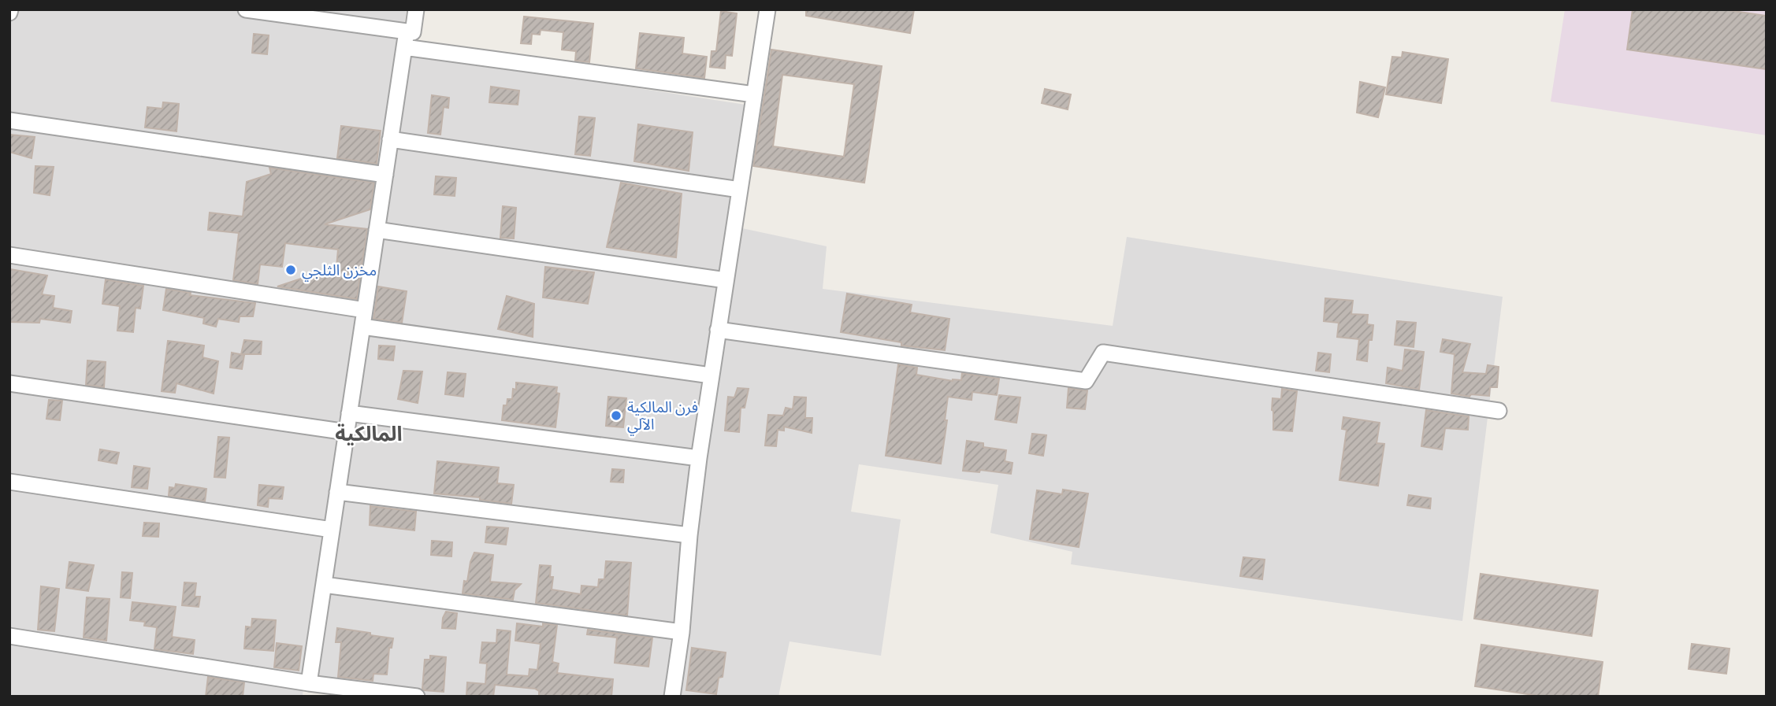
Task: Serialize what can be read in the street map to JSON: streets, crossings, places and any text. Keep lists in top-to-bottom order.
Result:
{
  "districts": ["المالكية"],
  "places": ["مخزن الثلجي", "فرن المالكية الآلي"]
}
